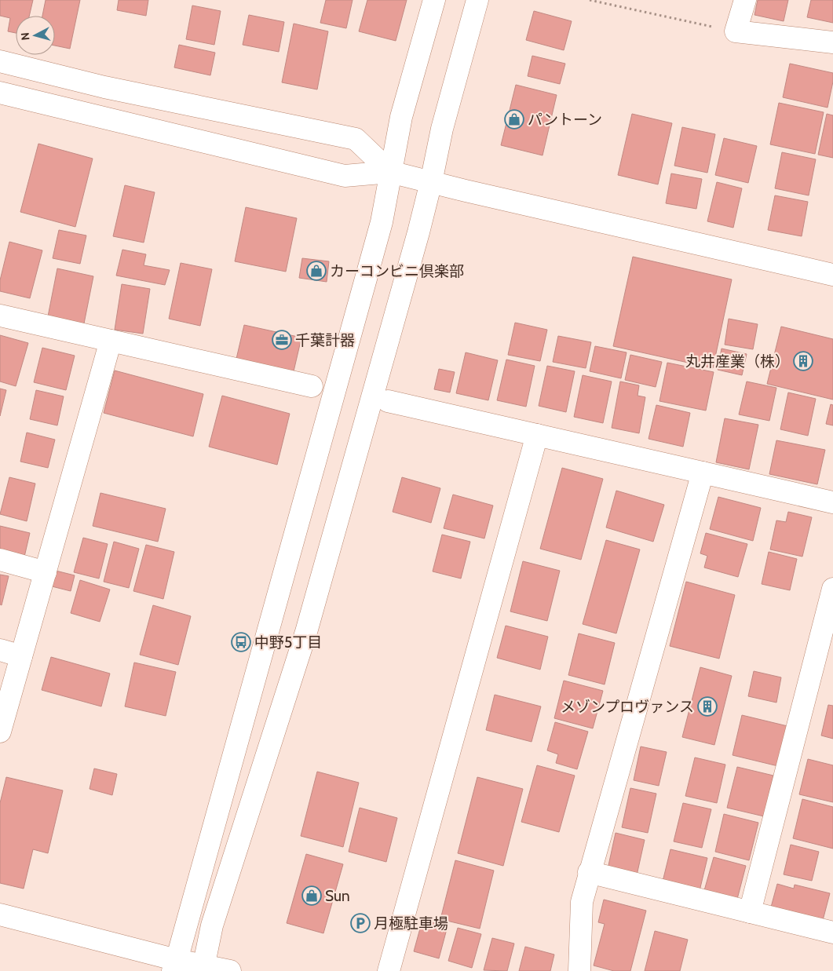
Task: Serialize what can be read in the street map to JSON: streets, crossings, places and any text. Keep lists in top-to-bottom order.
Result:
{
  "places": {
    "shop": ["パントーン", "カーコンビニ倶楽部", "Sun"],
    "office": ["千葉計器"],
    "building": ["丸井産業（株）", "メゾンプロヴァンス"],
    "bus stop": ["中野5丁目"],
    "parking": ["月極駐車場"]
  },
  "north": "left"
}
